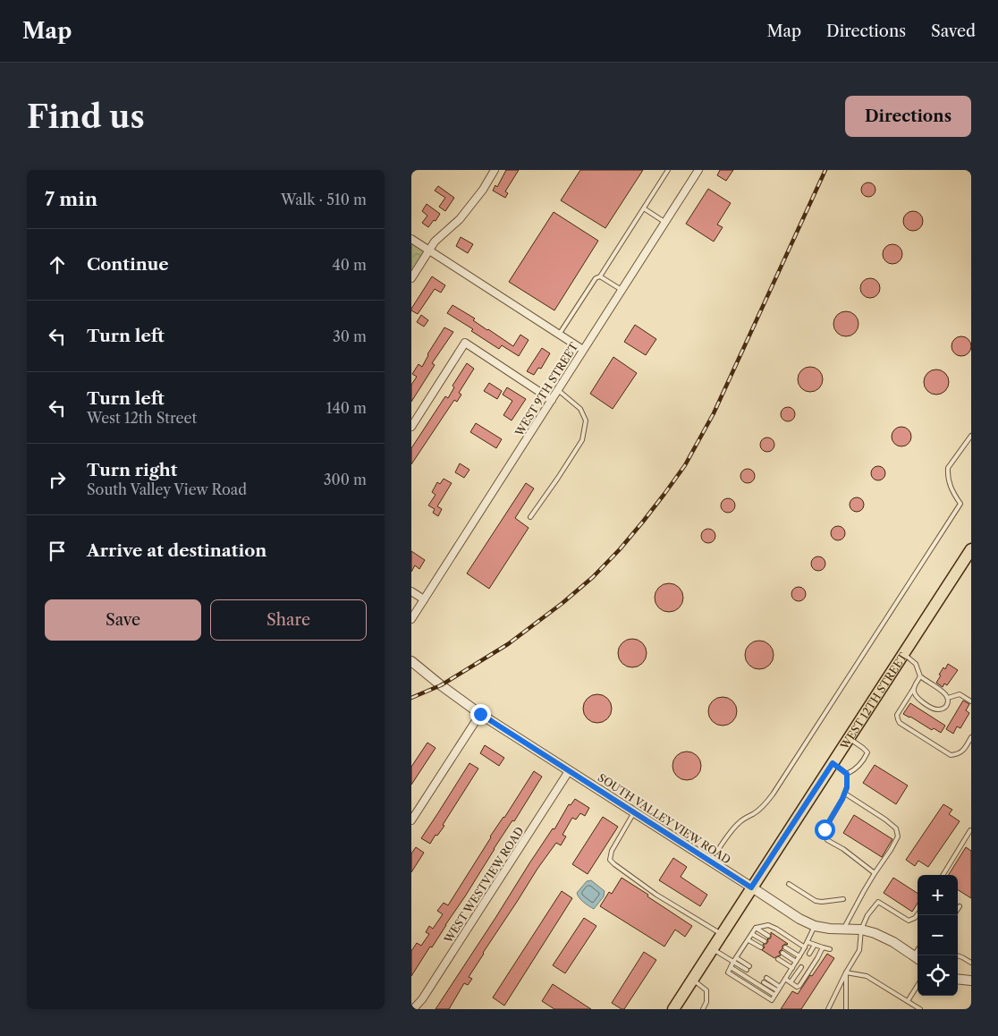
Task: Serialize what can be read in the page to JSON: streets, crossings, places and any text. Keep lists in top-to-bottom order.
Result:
{
  "streets": {
    "main road": ["WEST 12TH STREET"],
    "street": ["WEST 9TH STREET", "SOUTH VALLEY VIEW ROAD", "WEST WESTVIEW ROAD"]
  },
  "crossings": [
    ["WEST 12TH STREET", "SOUTH VALLEY VIEW ROAD"],
    ["SOUTH VALLEY VIEW ROAD", "WEST WESTVIEW ROAD"]
  ],
  "page": {
    "header": "Map",
    "nav": ["Map", "Directions", "Saved"],
    "buttons": [
      "Directions",
      ["Save", "Share"]
    ],
    "title": "Find us",
    "heading": ["7 min", "Walk · 510 m"],
    "list": [
      ["Continue", "40 m"],
      ["Turn left", "30 m"],
      ["Turn left", "West 12th Street", "140 m"],
      ["Turn right", "South Valley View Road", "300 m"],
      "Arrive at destination"
    ],
    "map_buttons": ["+", "−"]
  }
}
